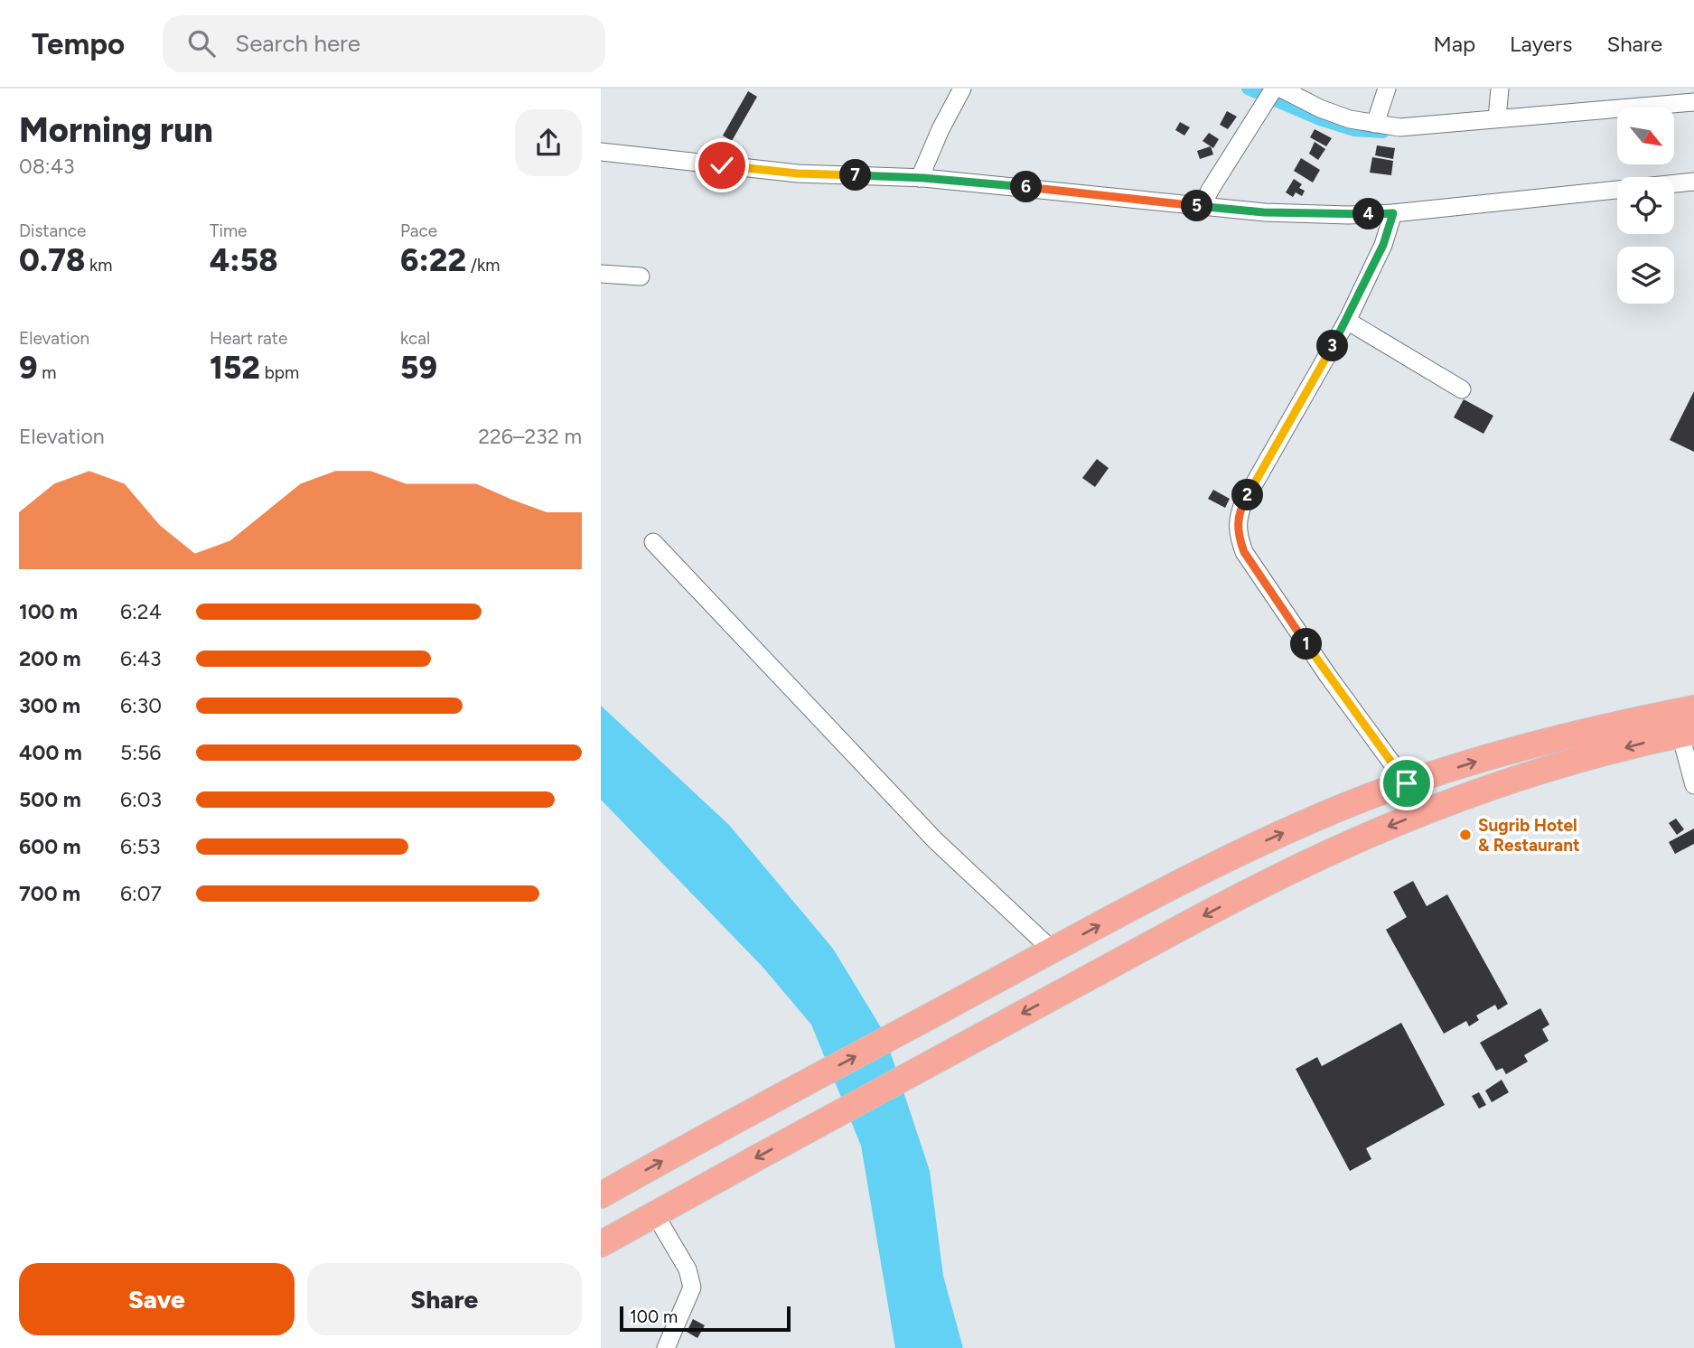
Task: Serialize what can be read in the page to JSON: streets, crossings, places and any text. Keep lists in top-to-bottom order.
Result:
{
  "places": ["Sugrib Hotel & Restaurant"],
  "scale_bar": "100 m",
  "north": "bottom right",
  "page": {
    "header": "Tempo",
    "search": "Search here",
    "nav": ["Map", "Layers", "Share"],
    "heading": ["Morning run", "08:43"],
    "pins": [
      "7",
      "6",
      "5",
      "4",
      "3",
      "2",
      "1"
    ],
    "stats": [
      ["Distance", "0.78 km"],
      ["Time", "4:58"],
      ["Pace", "6:22 /km"],
      ["Elevation", "9 m"],
      ["Heart rate", "152 bpm"],
      ["kcal", "59"]
    ],
    "chart": ["Elevation", "226–232 m"],
    "list": [
      {
        "name": "100 m",
        "note": "6:24"
      },
      {
        "name": "200 m",
        "note": "6:43"
      },
      {
        "name": "300 m",
        "note": "6:30"
      },
      {
        "name": "400 m",
        "note": "5:56"
      },
      {
        "name": "500 m",
        "note": "6:03"
      },
      {
        "name": "600 m",
        "note": "6:53"
      },
      {
        "name": "700 m",
        "note": "6:07"
      }
    ],
    "buttons": ["Save", "Share"],
    "scale": "100 m"
  }
}
